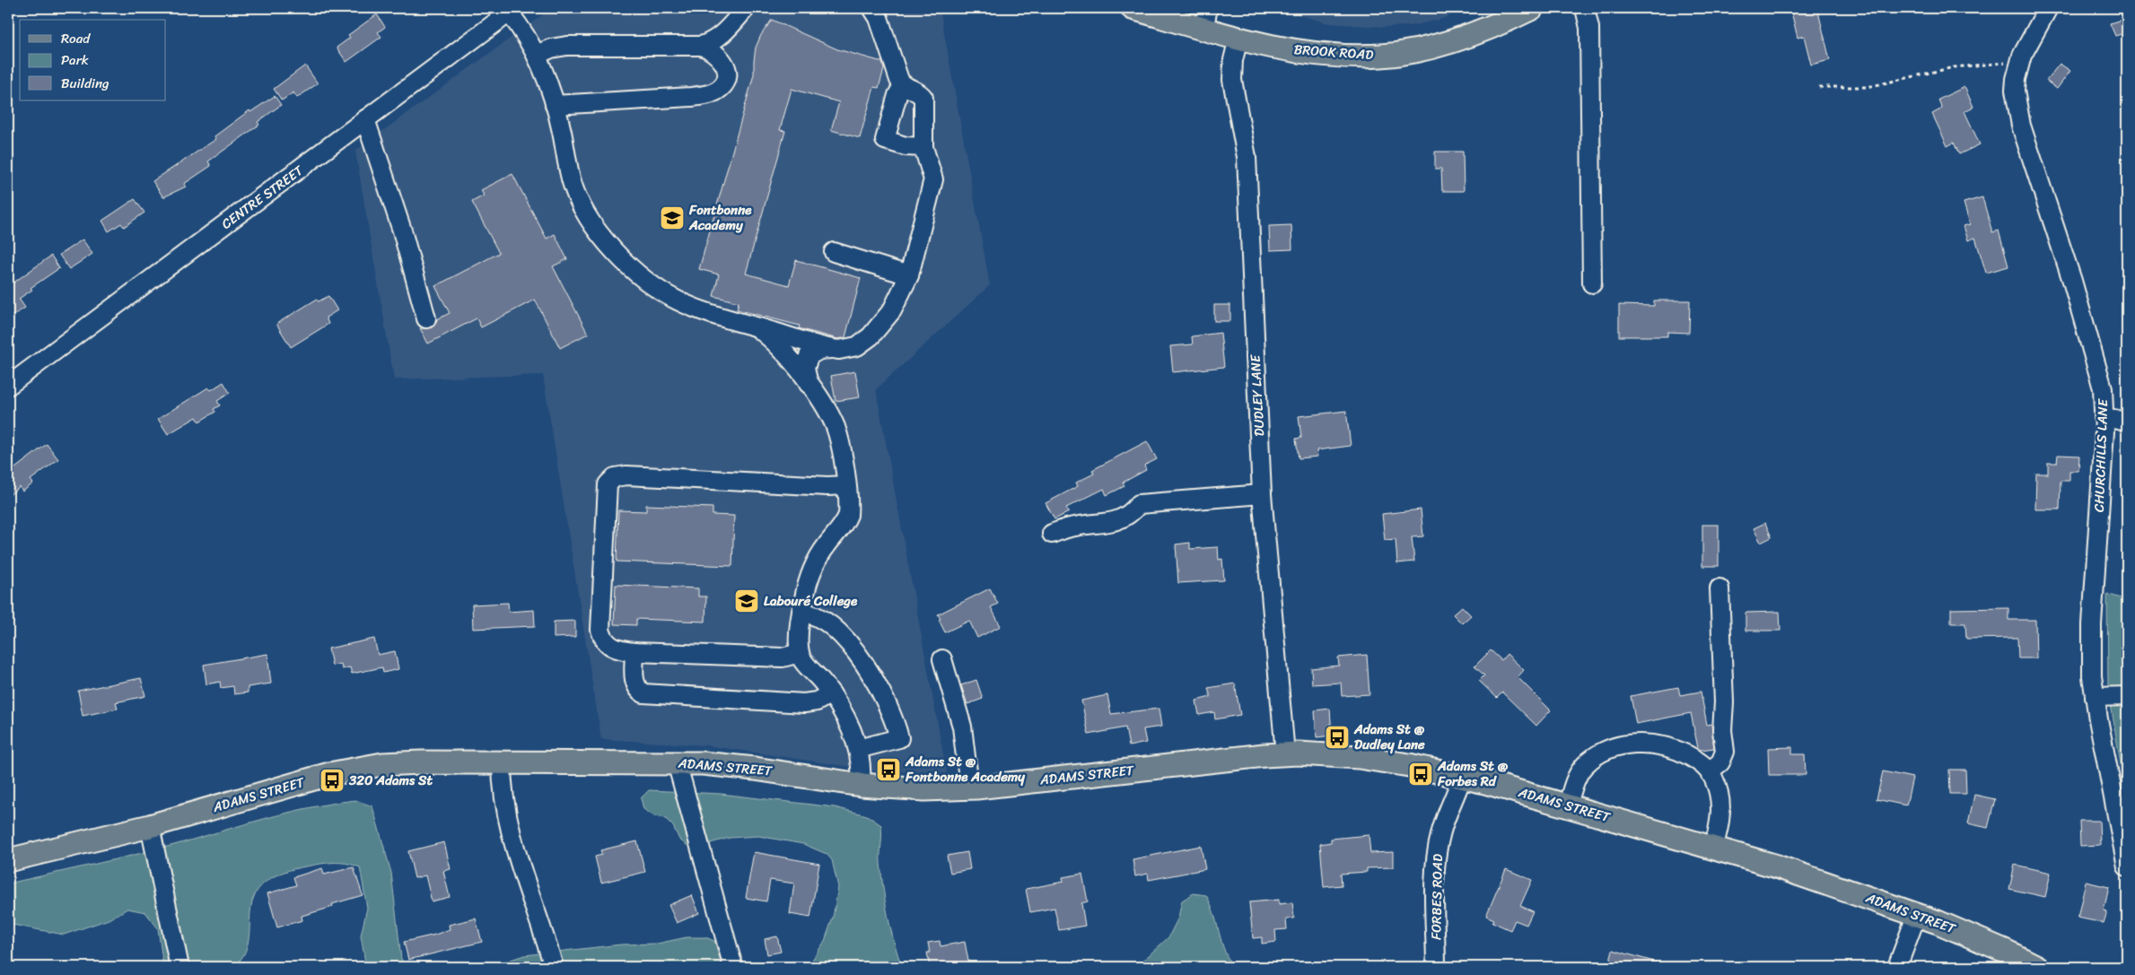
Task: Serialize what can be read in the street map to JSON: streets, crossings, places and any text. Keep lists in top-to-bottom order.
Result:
{
  "streets": {
    "main road": ["BROOK ROAD", "ADAMS STREET"],
    "street": [
      "CENTRE STREET",
      "DUDLEY LANE",
      "CHURCHILLS LANE",
      "FORBES ROAD"
    ]
  },
  "crossings": [
    ["BROOK ROAD", "DUDLEY LANE"],
    ["DUDLEY LANE", "ADAMS STREET"],
    ["ADAMS STREET", "FORBES ROAD"]
  ],
  "places": {
    "school or university": ["Fontbonne Academy", "Labouré College"],
    "bus stop": [
      "Adams St @ Dudley Lane",
      "Adams St @ Fontbonne Academy",
      "Adams St @ Forbes Rd",
      "320 Adams St"
    ]
  },
  "legend": ["Road", "Park", "Building"]
}
